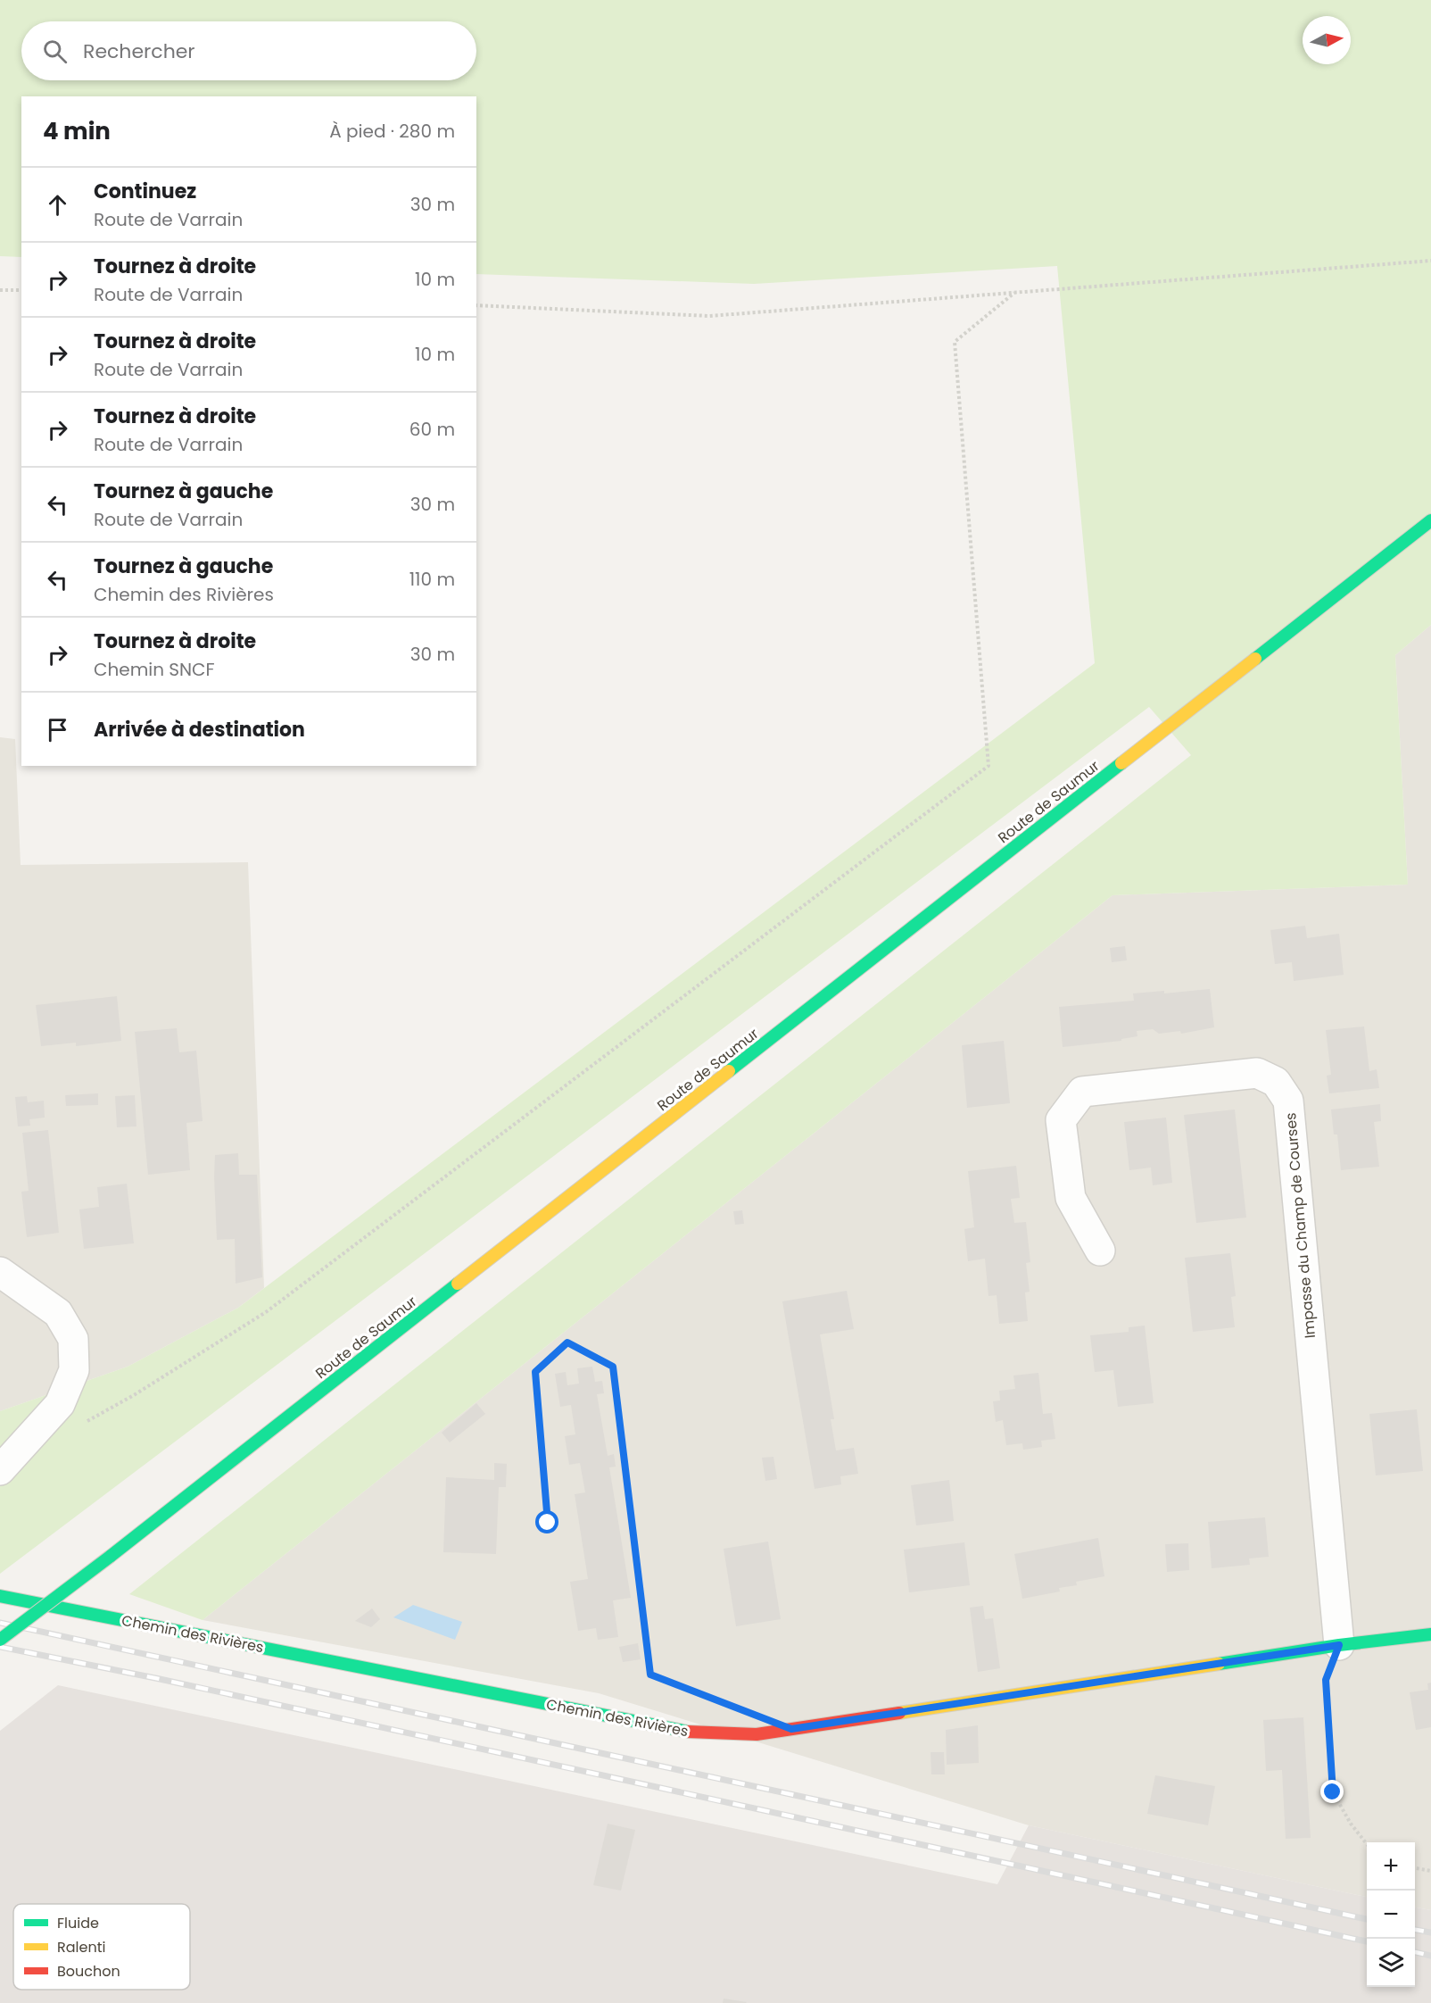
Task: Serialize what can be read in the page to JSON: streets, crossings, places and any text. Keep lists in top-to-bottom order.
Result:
{
  "streets": {
    "main road": ["Route de Saumur", "Chemin des Rivières"],
    "street": ["Impasse du Champ de Courses"]
  },
  "crossings": [
    ["Impasse du Champ de Courses", "Chemin des Rivières"]
  ],
  "legend": ["Fluide", "Ralenti", "Bouchon"],
  "north": "right",
  "page": {
    "search": "Rechercher",
    "heading": ["4 min", "À pied · 280 m"],
    "list": [
      ["Continuez", "Route de Varrain", "30 m"],
      ["Tournez à droite", "Route de Varrain", "10 m"],
      ["Tournez à droite", "Route de Varrain", "10 m"],
      ["Tournez à droite", "Route de Varrain", "60 m"],
      ["Tournez à gauche", "Route de Varrain", "30 m"],
      ["Tournez à gauche", "Chemin des Rivières", "110 m"],
      ["Tournez à droite", "Chemin SNCF", "30 m"],
      "Arrivée à destination"
    ],
    "map_buttons": ["+", "−"]
  }
}
